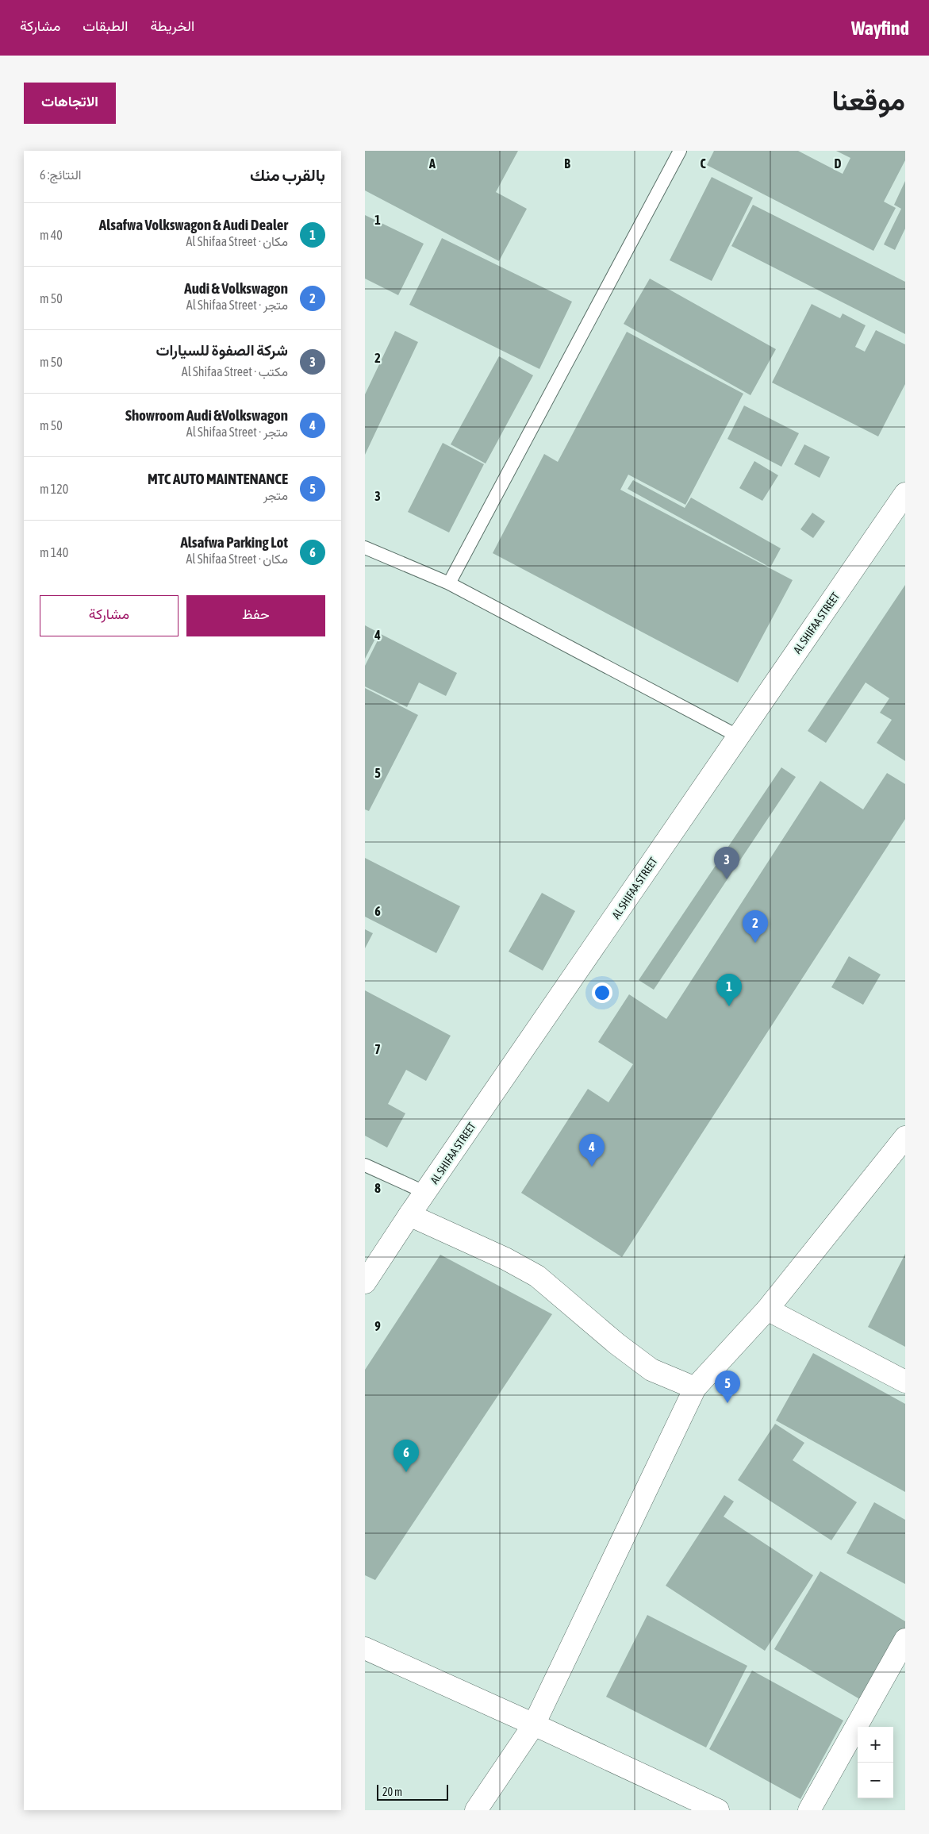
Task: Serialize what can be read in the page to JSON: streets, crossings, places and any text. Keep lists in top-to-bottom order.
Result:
{
  "streets": {
    "street": ["AL SHIFAA STREET"]
  },
  "scale_bar": "20 m",
  "page": {
    "header": "Wayfind",
    "nav": ["الخريطة", "الطبقات", "مشاركة"],
    "title": "موقعنا",
    "buttons": [
      "الاتجاهات",
      ["حفظ", "مشاركة"]
    ],
    "heading": ["بالقرب منك", "النتائج: 6"],
    "list": [
      {
        "mark": "1",
        "name": "Alsafwa Volkswagon & Audi Dealer",
        "note": "مكان · Al Shifaa Street",
        "value": "40 m"
      },
      {
        "mark": "2",
        "name": "Audi & Volkswagon",
        "note": "متجر · Al Shifaa Street",
        "value": "50 m"
      },
      {
        "mark": "3",
        "name": "شركة الصفوة للسيارات",
        "note": "مكتب · Al Shifaa Street",
        "value": "50 m"
      },
      {
        "mark": "4",
        "name": "Showroom Audi &Volkswagon",
        "note": "متجر · Al Shifaa Street",
        "value": "50 m"
      },
      {
        "mark": "5",
        "name": "MTC AUTO MAINTENANCE",
        "note": "متجر",
        "value": "120 m"
      },
      {
        "mark": "6",
        "name": "Alsafwa Parking Lot",
        "note": "مكان · Al Shifaa Street",
        "value": "140 m"
      }
    ],
    "pins": [
      "3",
      "2",
      "1",
      "4",
      "5",
      "6"
    ],
    "map_buttons": ["+", "−"],
    "scale": "20 m"
  },
  "grid": {
    "columns": [
      "A",
      "B",
      "C",
      "D"
    ],
    "rows": [
      "1",
      "2",
      "3",
      "4",
      "5",
      "6",
      "7",
      "8",
      "9"
    ]
  }
}
